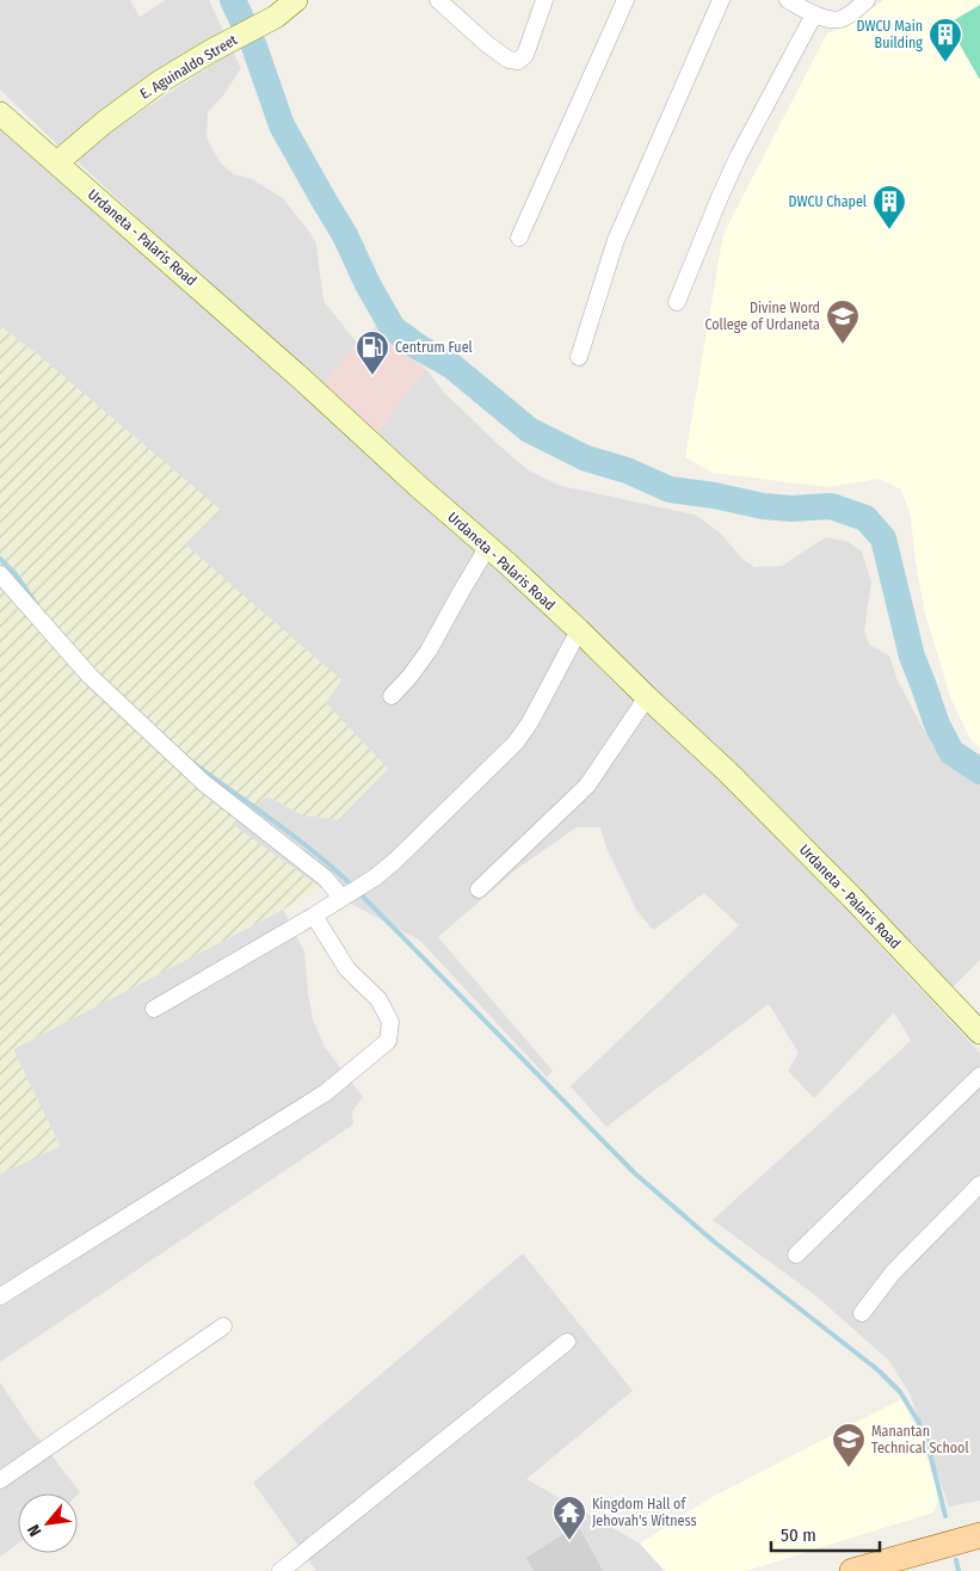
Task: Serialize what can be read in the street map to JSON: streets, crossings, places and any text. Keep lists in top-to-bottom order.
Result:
{
  "streets": {
    "main road": ["E. Aguinaldo Street", "Urdaneta - Palaris Road"]
  },
  "crossings": [
    ["E. Aguinaldo Street", "Urdaneta - Palaris Road"]
  ],
  "places": {
    "building": ["DWCU Main Building", "DWCU Chapel"],
    "school or university": ["Divine Word College of Urdaneta", "Manantan Technical School"],
    "fuel station": ["Centrum Fuel"],
    "temple": ["Kingdom Hall of Jehovah's Witness"]
  },
  "scale_bar": "50 m",
  "north": "bottom left"
}
